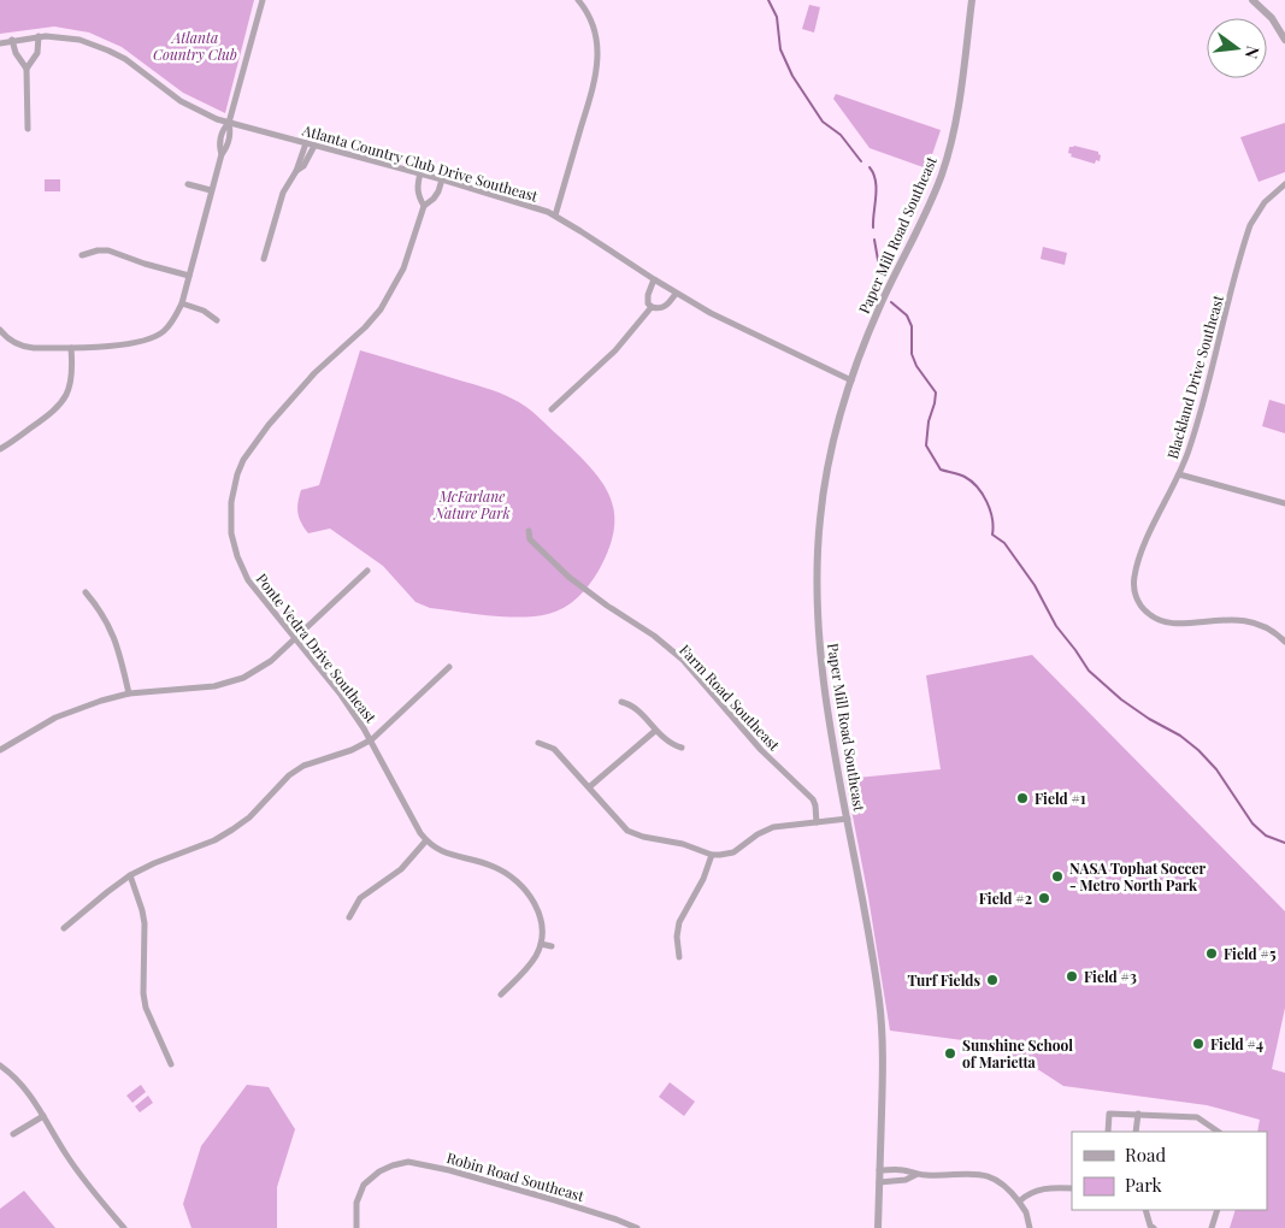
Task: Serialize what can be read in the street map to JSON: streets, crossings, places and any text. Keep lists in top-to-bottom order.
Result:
{
  "streets": {
    "street": [
      "Atlanta Country Club Drive Southeast",
      "Paper Mill Road Southeast",
      "Blackland Drive Southeast",
      "Ponte Vedra Drive Southeast",
      "Farm Road Southeast",
      "Robin Road Southeast"
    ]
  },
  "crossings": [
    ["Atlanta Country Club Drive Southeast", "Paper Mill Road Southeast"],
    ["Atlanta Country Club Drive Southeast", "Ponte Vedra Drive Southeast"]
  ],
  "parks": ["Atlanta Country Club", "McFarlane Nature Park"],
  "places": [
    "Field #1",
    "NASA Tophat Soccer - Metro North Park",
    "Field #2",
    "Field #5",
    "Field #3",
    "Turf Fields",
    "Field #4",
    "Sunshine School of Marietta"
  ],
  "legend": ["Road", "Park"],
  "north": "right"
}
